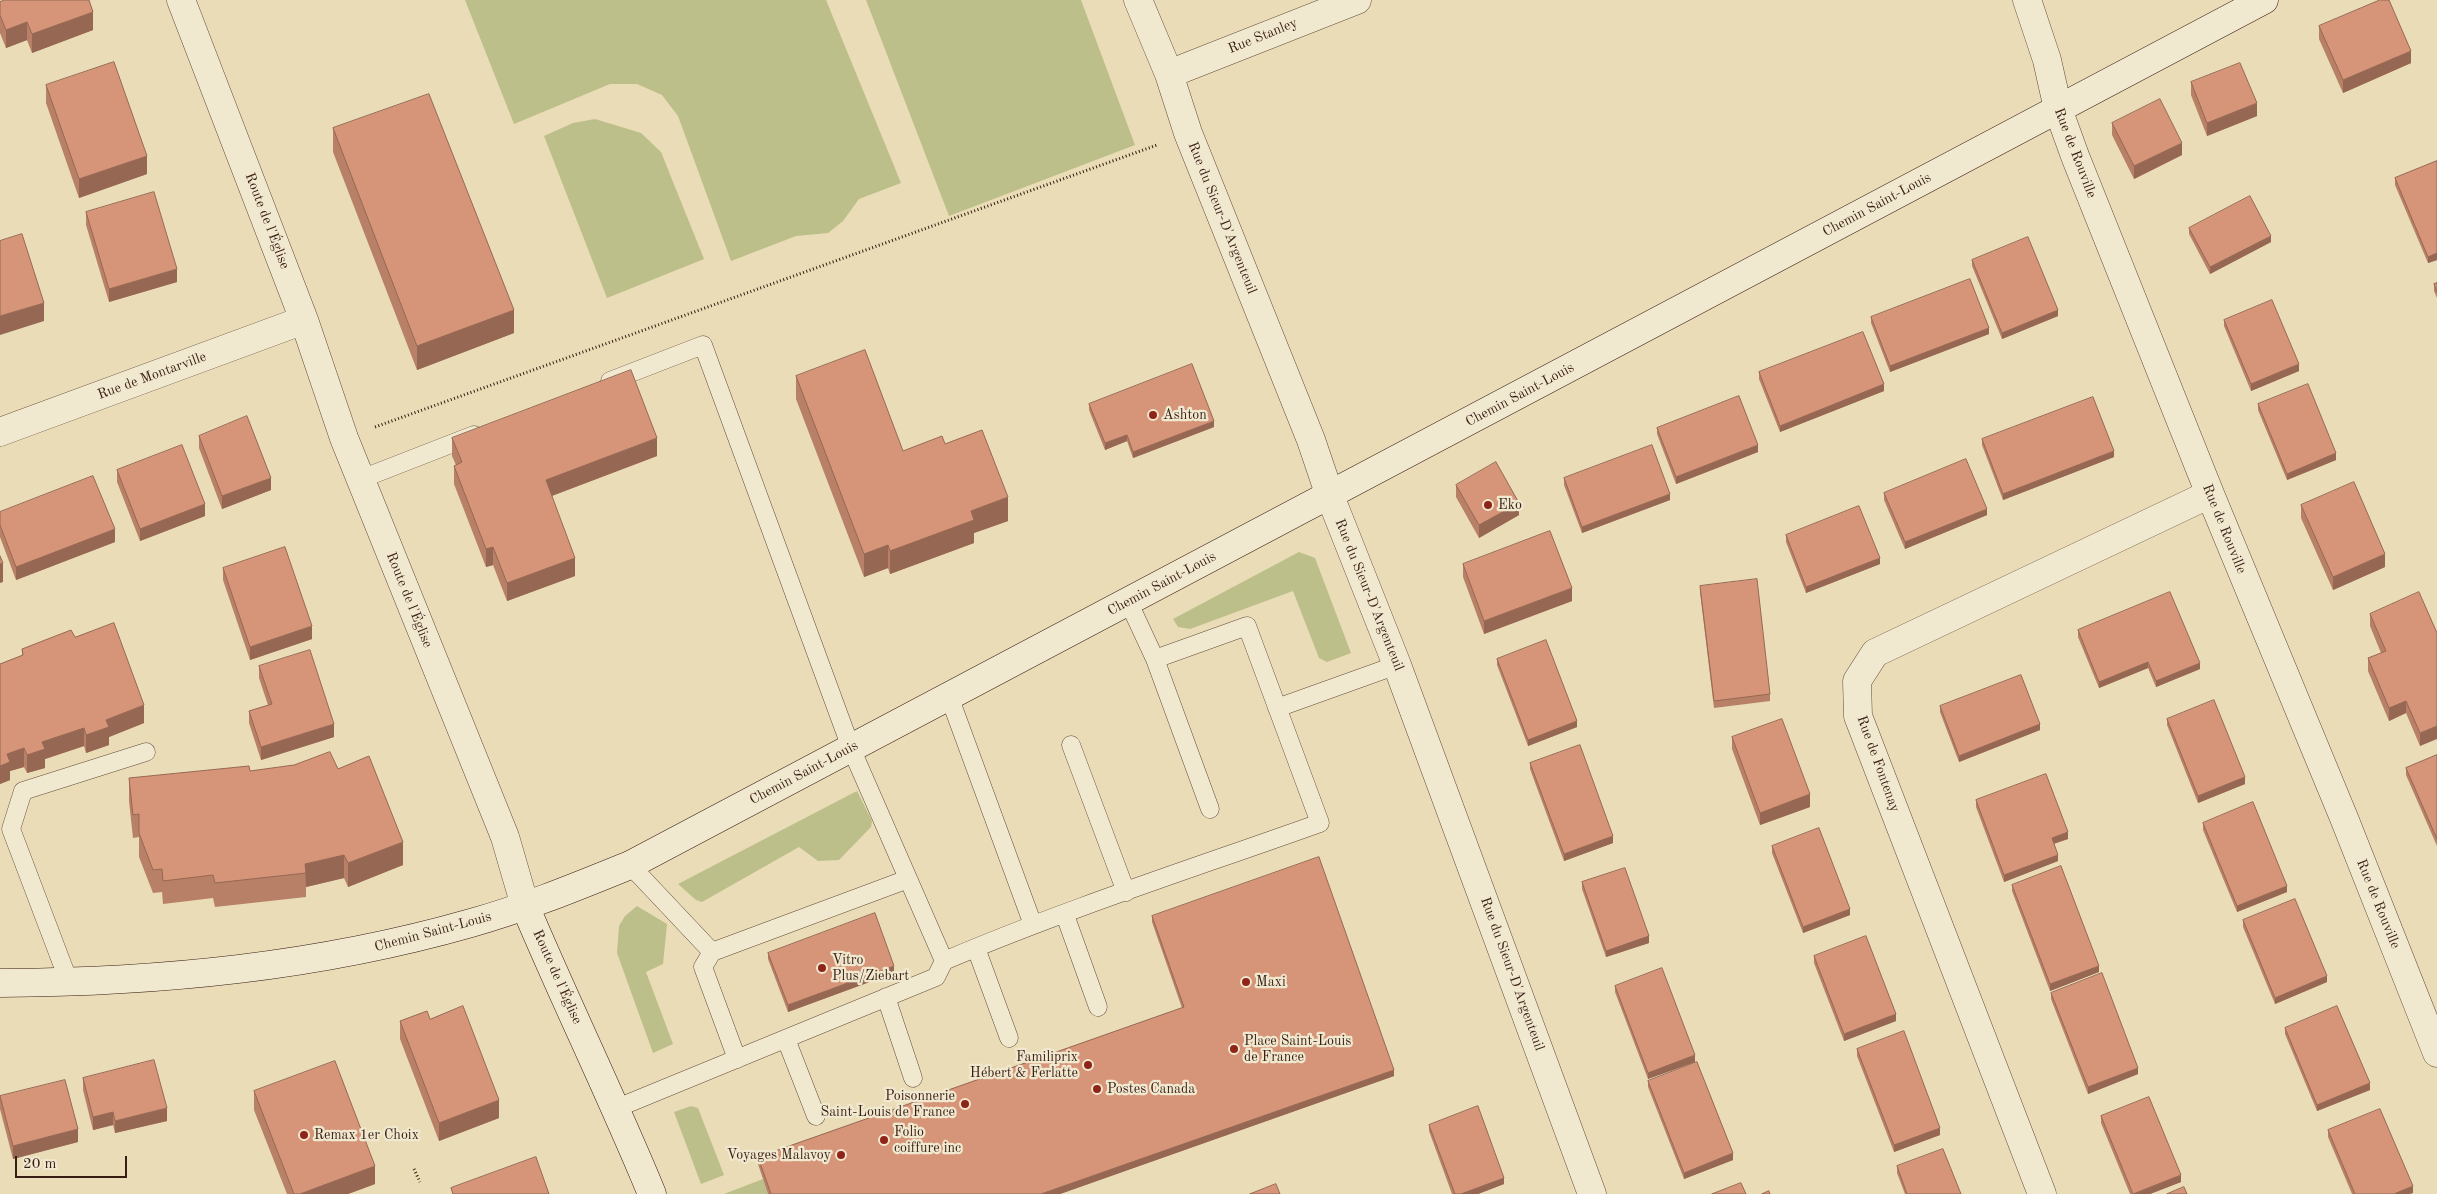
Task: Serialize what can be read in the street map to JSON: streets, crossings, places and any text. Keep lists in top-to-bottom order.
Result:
{
  "streets": {
    "street": [
      "Rue Stanley",
      "Rue de Rouville",
      "Chemin Saint-Louis",
      "Rue du Sieur-D'Argenteuil",
      "Route de l'Église",
      "Rue de Montarville",
      "Rue de Fontenay"
    ]
  },
  "crossings": [
    ["Rue Stanley", "Rue du Sieur-D'Argenteuil"],
    ["Rue de Rouville", "Chemin Saint-Louis"],
    ["Rue de Rouville", "Rue de Fontenay"],
    ["Chemin Saint-Louis", "Rue du Sieur-D'Argenteuil"],
    ["Chemin Saint-Louis", "Route de l'Église"],
    ["Route de l'Église", "Rue de Montarville"]
  ],
  "places": [
    "Ashton",
    "Eko",
    "Vitro Plus/Ziebart",
    "Maxi",
    "Place Saint-Louis de France",
    "Familiprix Hébert & Ferlatte",
    "Postes Canada",
    "Poisonnerie Saint-Louis de France",
    "Remax 1er Choix",
    "Folio coiffure inc",
    "Voyages Malavoy"
  ],
  "scale_bar": "20 m"
}
